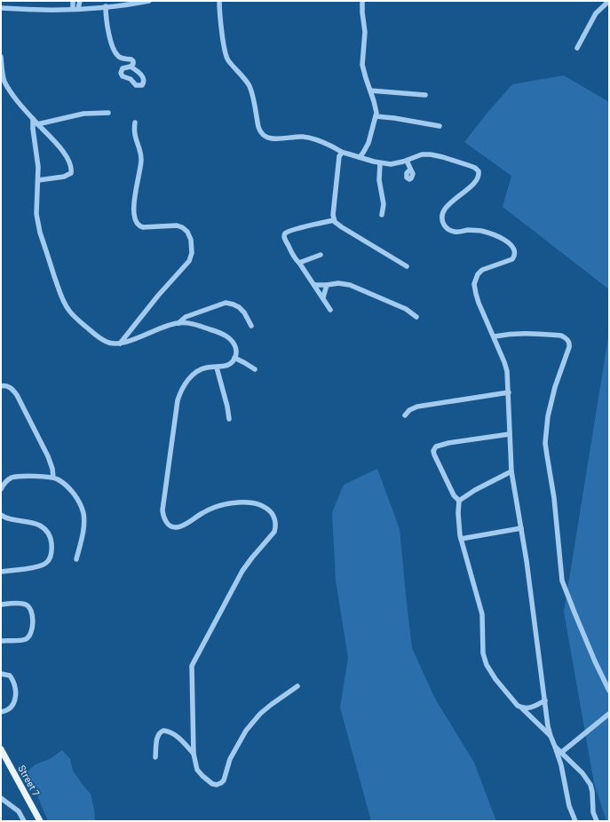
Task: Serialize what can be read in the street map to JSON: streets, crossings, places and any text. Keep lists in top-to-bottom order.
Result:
{
  "streets": {
    "main road": ["Street 7"]
  }
}
